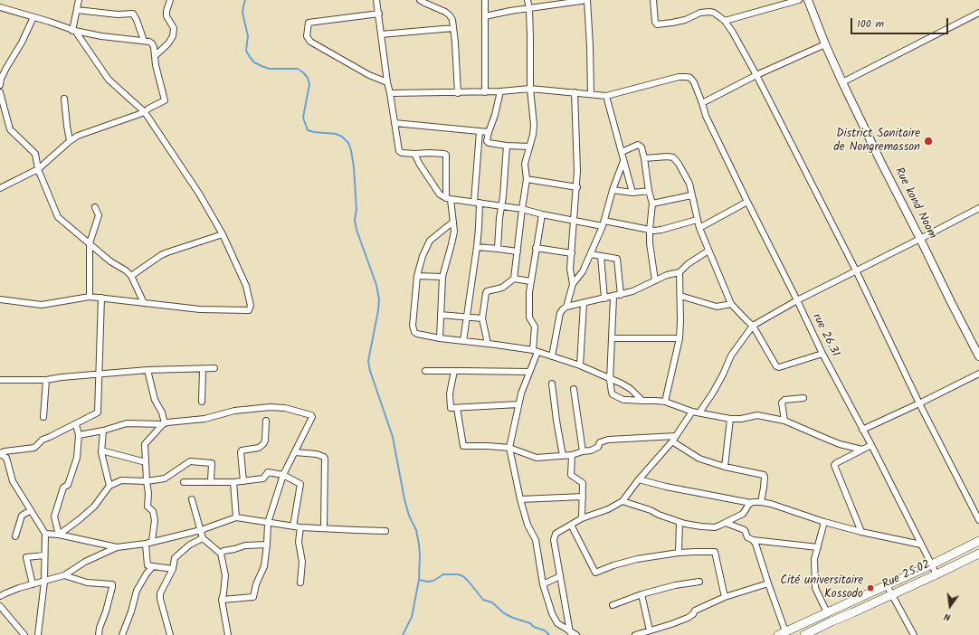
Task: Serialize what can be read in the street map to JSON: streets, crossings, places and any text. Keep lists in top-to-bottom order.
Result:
{
  "streets": {
    "main road": ["Rue 25.02"],
    "street": ["Rue kond Noom", "rue 26.31"]
  },
  "crossings": [
    ["rue 26.31", "Rue 25.02"]
  ],
  "places": ["District Sanitaire de Nongremasson", "Cité universitaire Kossodo"],
  "scale_bar": "100 m",
  "north": "bottom"
}
